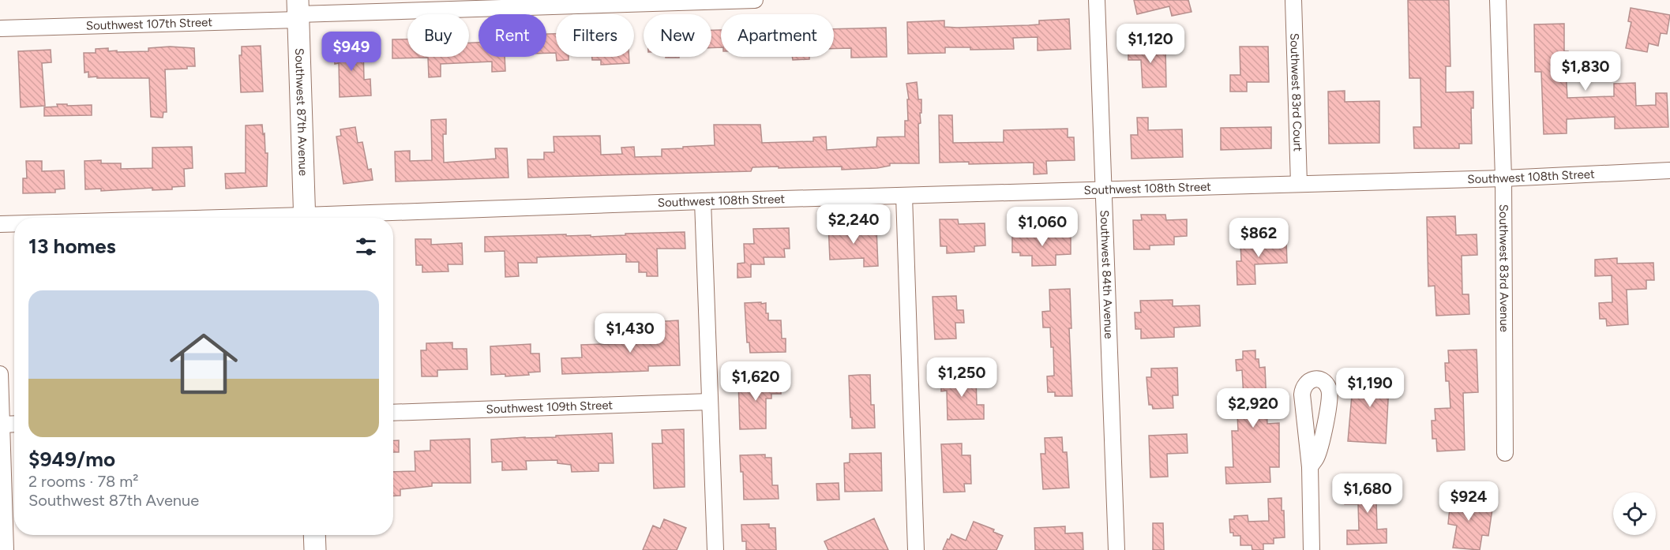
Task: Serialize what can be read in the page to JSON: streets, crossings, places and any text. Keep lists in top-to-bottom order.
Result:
{
  "streets": {
    "main road": ["Southwest 87th Avenue"],
    "street": [
      "Southwest 107th Street",
      "Southwest 83rd Court",
      "Southwest 108th Street",
      "Southwest 83rd Avenue",
      "Southwest 84th Avenue",
      "Southwest 109th Street"
    ]
  },
  "crossings": [
    ["Southwest 107th Street", "Southwest 87th Avenue"],
    ["Southwest 83rd Court", "Southwest 108th Street"],
    ["Southwest 108th Street", "Southwest 83rd Avenue"],
    ["Southwest 108th Street", "Southwest 84th Avenue"]
  ],
  "page": {
    "chip": [
      "Buy",
      "Rent",
      "Filters",
      "New",
      "Apartment"
    ],
    "price": [
      "$1,120",
      "$949",
      "$1,830",
      "$2,240",
      "$1,060",
      "$862",
      "$1,430",
      "$1,250",
      "$1,620",
      "$1,190",
      "$2,920",
      "$1,680",
      "$924"
    ],
    "heading": "13 homes",
    "list": [
      {
        "name": "$949/mo",
        "note": "2 rooms · 78 m² · Southwest 87th Avenue"
      }
    ]
  }
}
